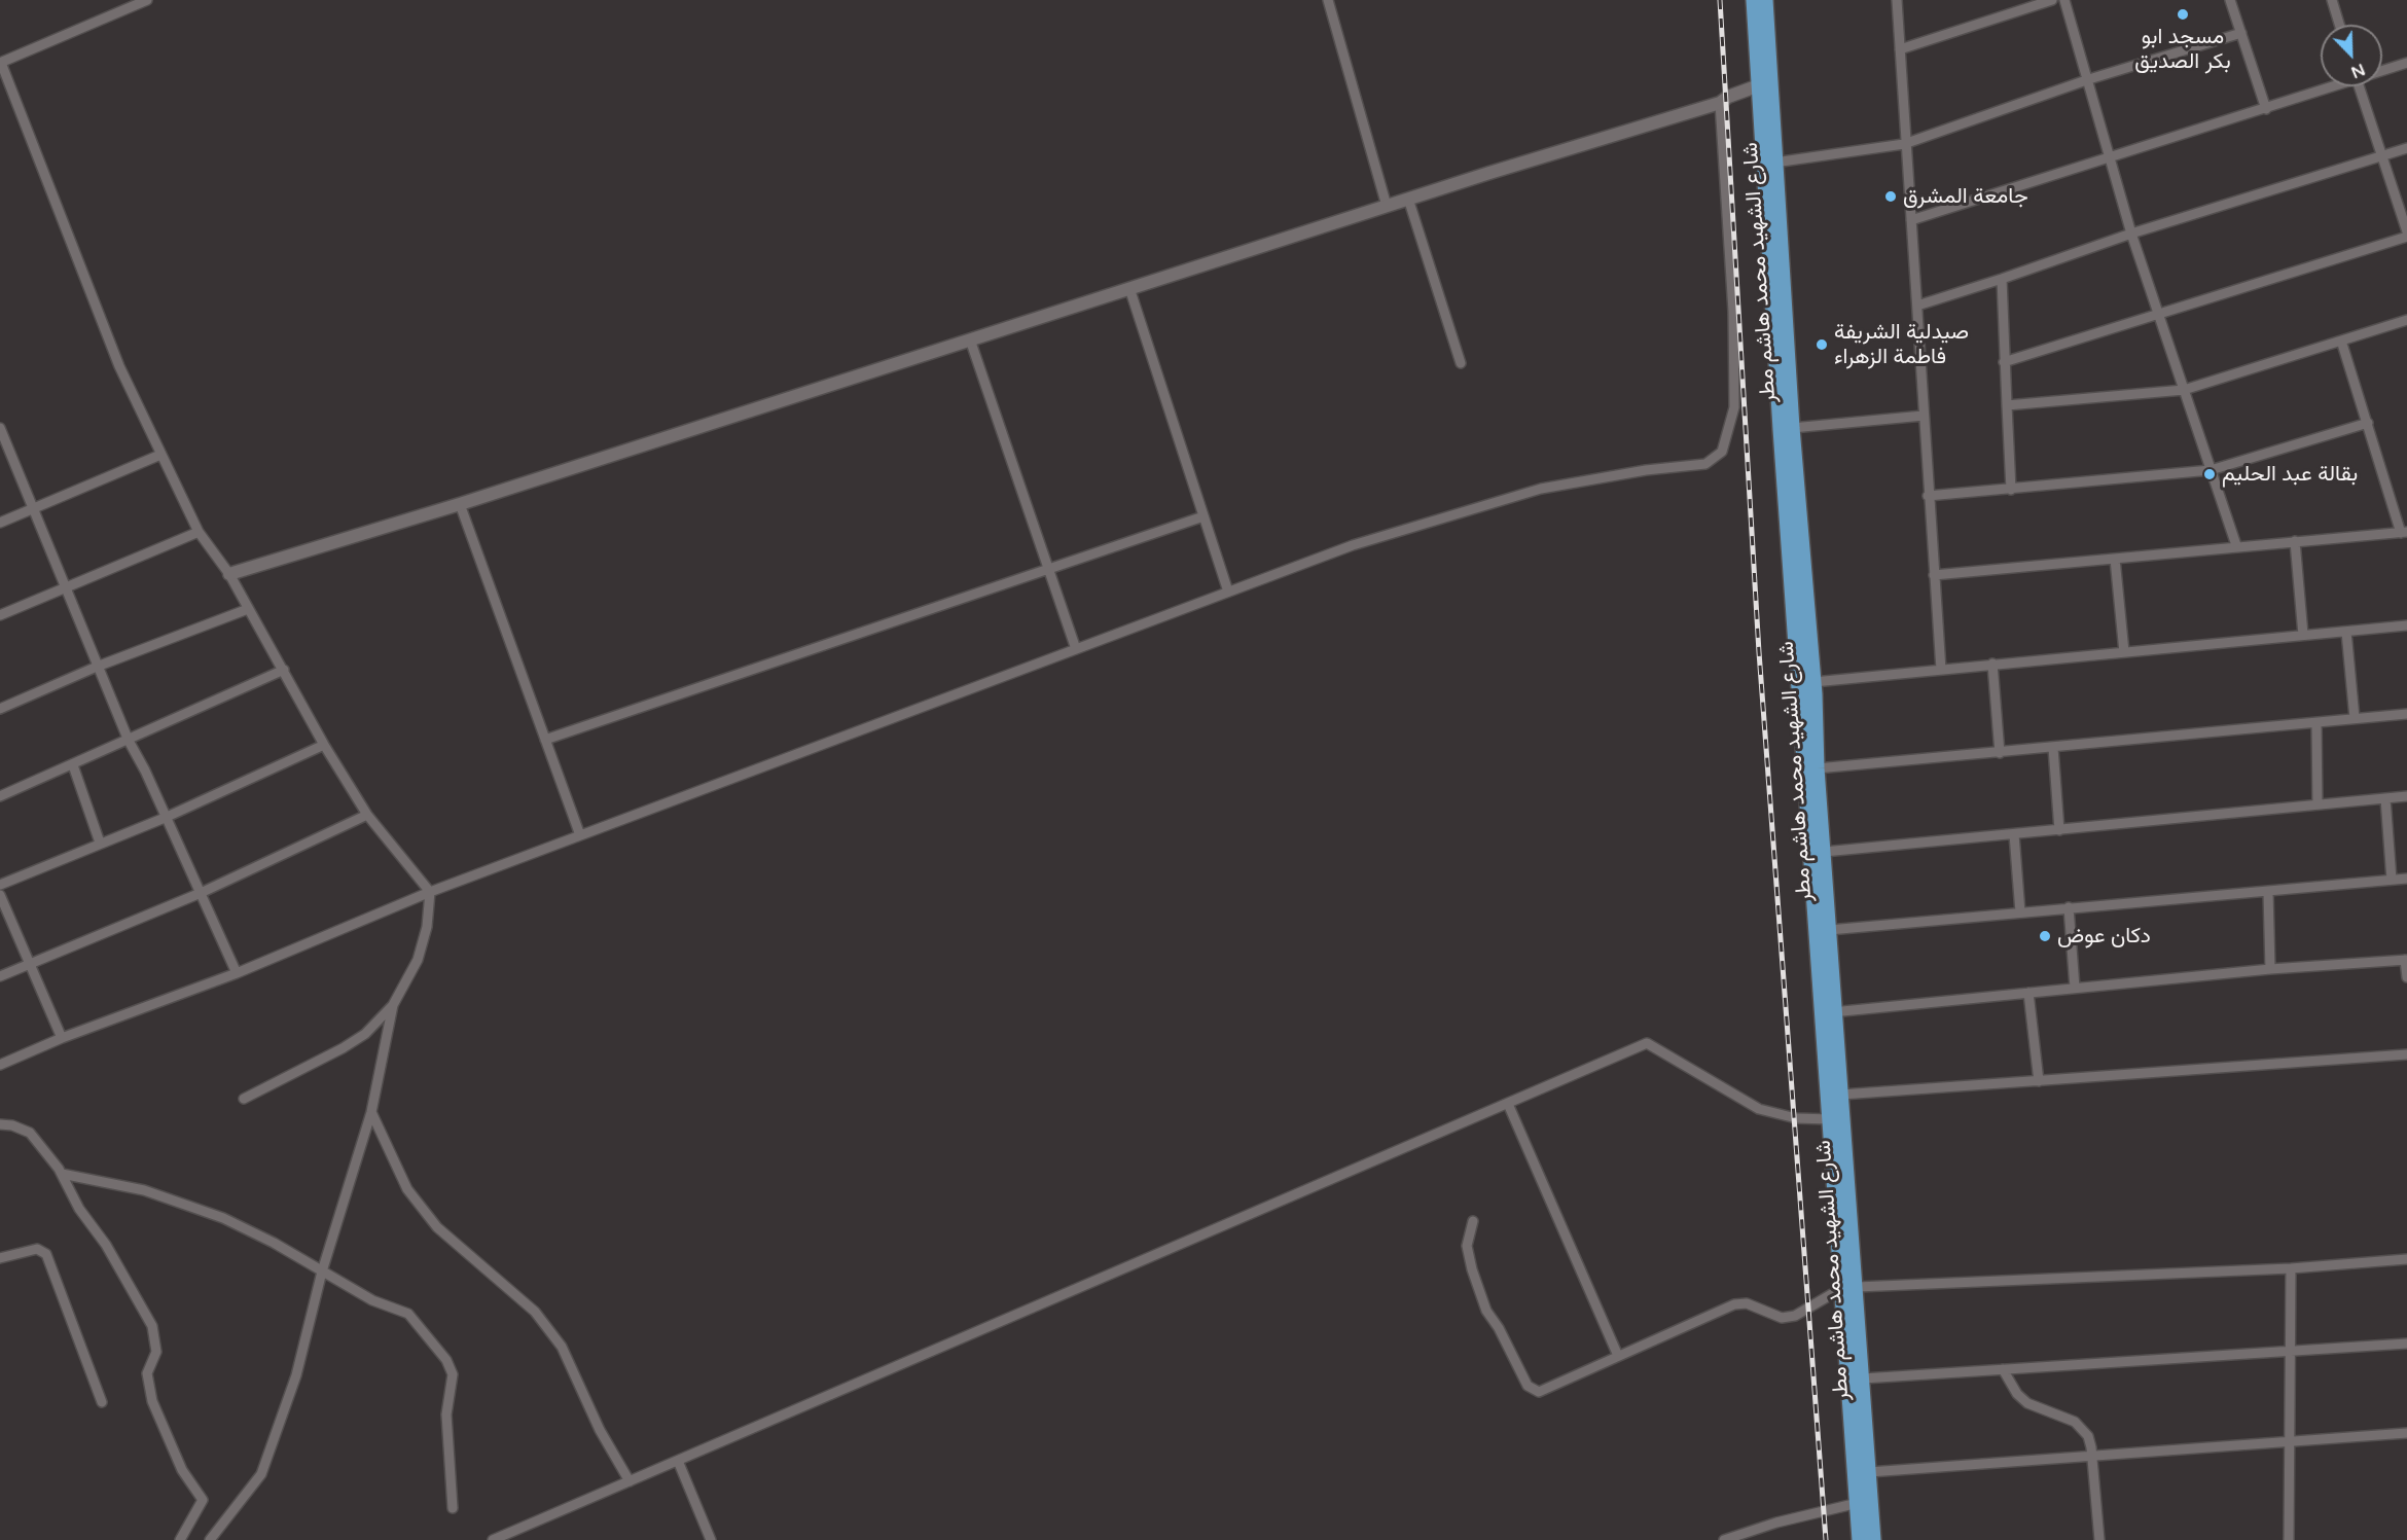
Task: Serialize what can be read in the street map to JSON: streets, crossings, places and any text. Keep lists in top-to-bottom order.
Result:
{
  "streets": {
    "main road": ["شارع الشهيد محمد هاشم مطر"]
  },
  "places": [
    "مسجد ابو بكر الصديق",
    "جامعة المشرق",
    "صيدلية الشريفة فاطمة الزهراء",
    "بقالة عبد الحليم",
    "دكان عوض"
  ],
  "north": "bottom right"
}
